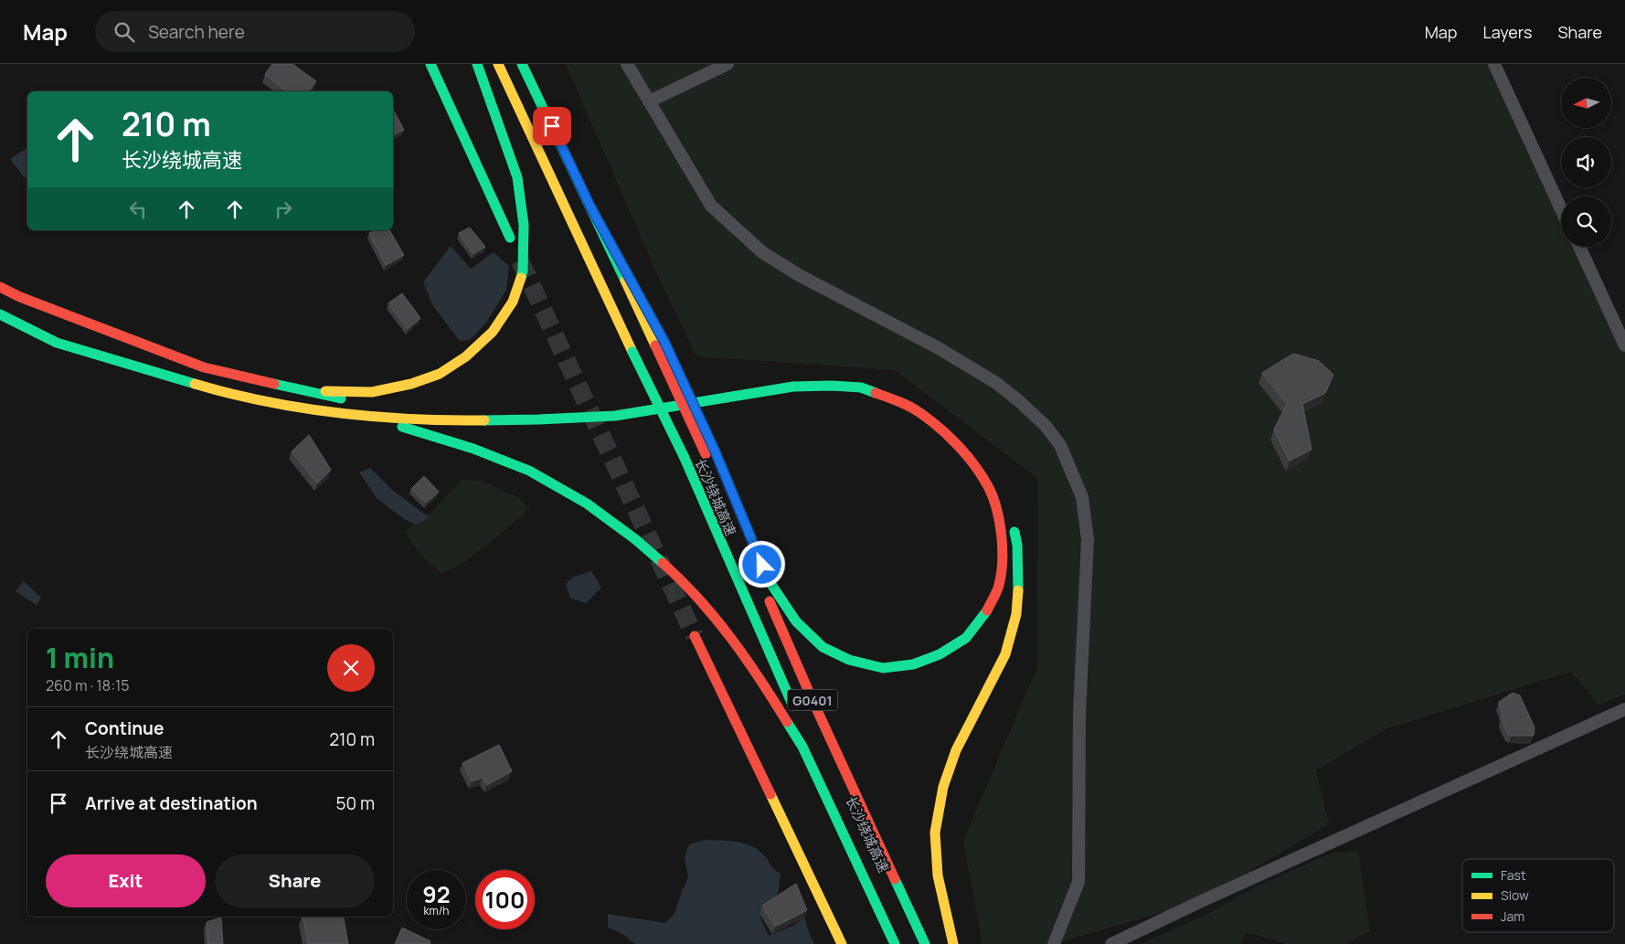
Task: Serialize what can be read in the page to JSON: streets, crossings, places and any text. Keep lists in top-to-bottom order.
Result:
{
  "streets": {
    "main road": ["长沙绕城高速", "G0401"]
  },
  "legend": ["Fast", "Slow", "Jam"],
  "north": "left",
  "page": {
    "header": "Map",
    "search": "Search here",
    "nav": ["Map", "Layers", "Share"],
    "turn": ["210 m", "长沙绕城高速"],
    "heading": ["1 min", "260 m · 18:15"],
    "list": [
      {
        "name": "Continue",
        "note": "长沙绕城高速",
        "value": "210 m"
      },
      {
        "name": "Arrive at destination",
        "value": "50 m"
      }
    ],
    "buttons": ["Exit", "Share"],
    "speed": "92 km/h",
    "limit": "100"
  }
}
